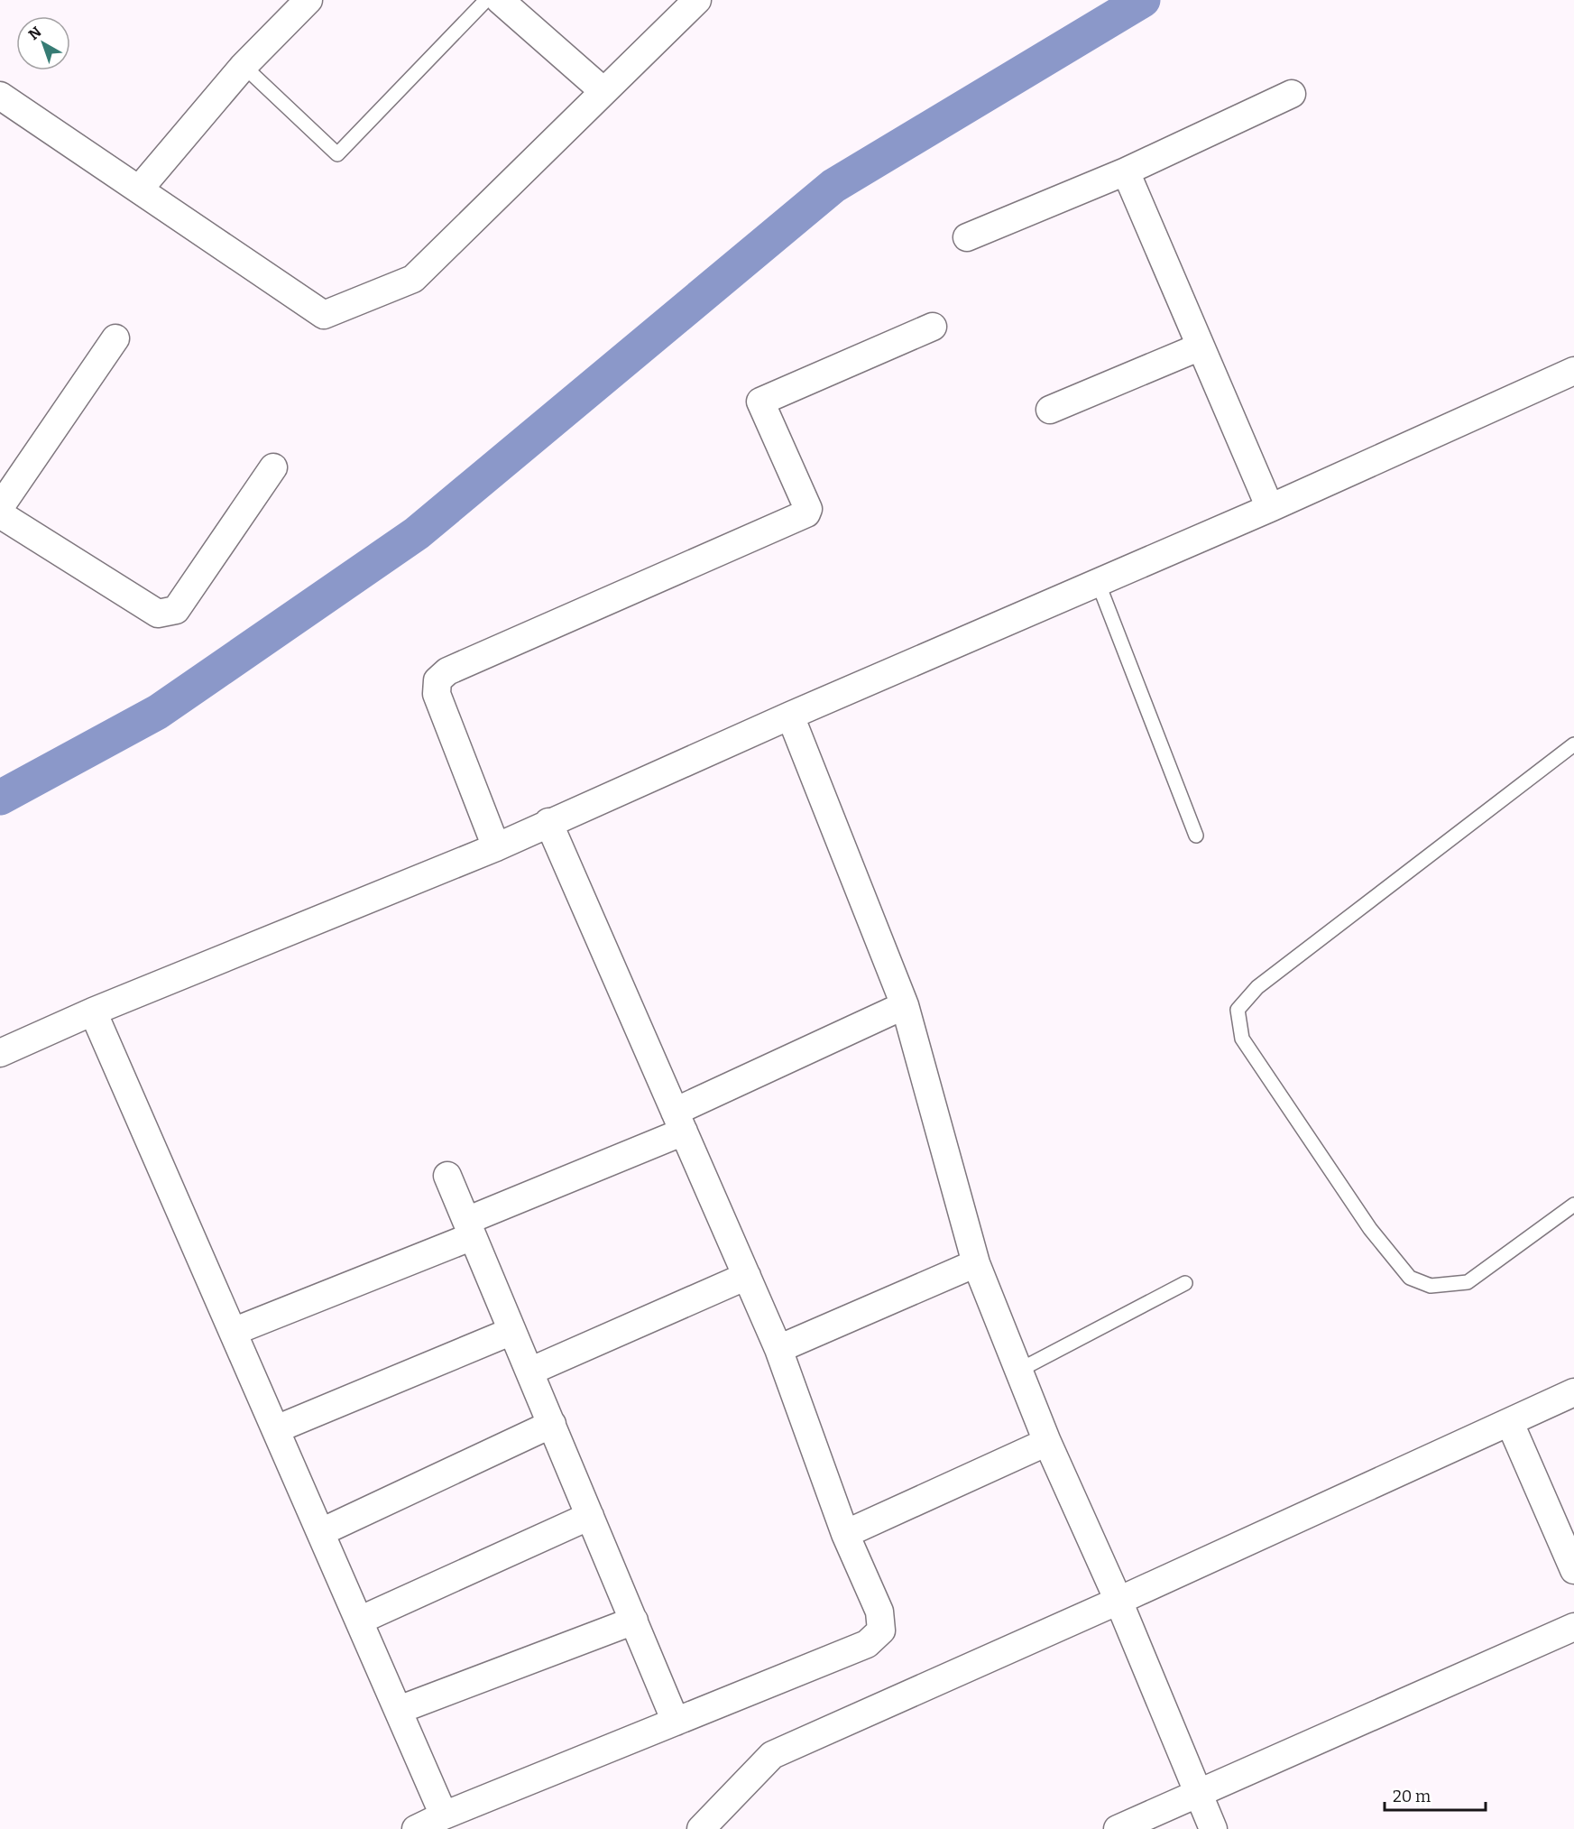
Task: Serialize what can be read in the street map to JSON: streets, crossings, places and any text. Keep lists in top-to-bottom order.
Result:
{
  "scale_bar": "20 m",
  "north": "top left"
}
